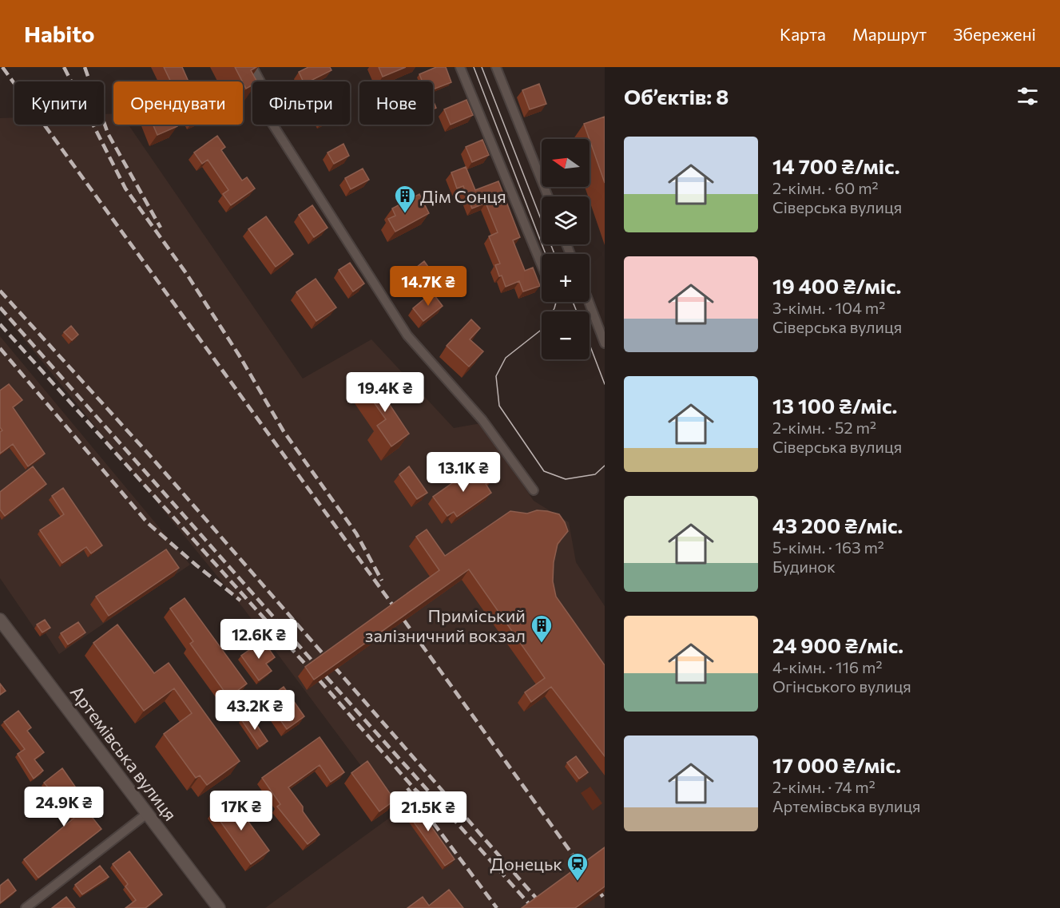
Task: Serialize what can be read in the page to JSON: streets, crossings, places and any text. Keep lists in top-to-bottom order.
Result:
{
  "streets": {
    "main road": ["Артемівська вулиця"]
  },
  "places": {
    "building": ["Дім Сонця", "Приміський залізничний вокзал"],
    "station": ["Донецьк"]
  },
  "north": "left",
  "page": {
    "header": "Habito",
    "nav": ["Карта", "Маршрут", "Збережені"],
    "heading": "Об’єктів: 8",
    "chip": [
      "Купити",
      "Орендувати",
      "Фільтри",
      "Нове"
    ],
    "list": [
      {
        "name": "14 700 ₴/міс.",
        "note": "2-кімн. · 60 m² · Сіверська вулиця"
      },
      {
        "name": "19 400 ₴/міс.",
        "note": "3-кімн. · 104 m² · Сіверська вулиця"
      },
      {
        "name": "13 100 ₴/міс.",
        "note": "2-кімн. · 52 m² · Сіверська вулиця"
      },
      {
        "name": "43 200 ₴/міс.",
        "note": "5-кімн. · 163 m² · Будинок"
      },
      {
        "name": "24 900 ₴/міс.",
        "note": "4-кімн. · 116 m² · Огінського вулиця"
      },
      {
        "name": "17 000 ₴/міс.",
        "note": "2-кімн. · 74 m² · Артемівська вулиця"
      }
    ],
    "map_buttons": ["+", "−"],
    "price": [
      "14.7K ₴",
      "19.4K ₴",
      "13.1K ₴",
      "12.6K ₴",
      "43.2K ₴",
      "24.9K ₴",
      "17K ₴",
      "21.5K ₴"
    ]
  }
}
